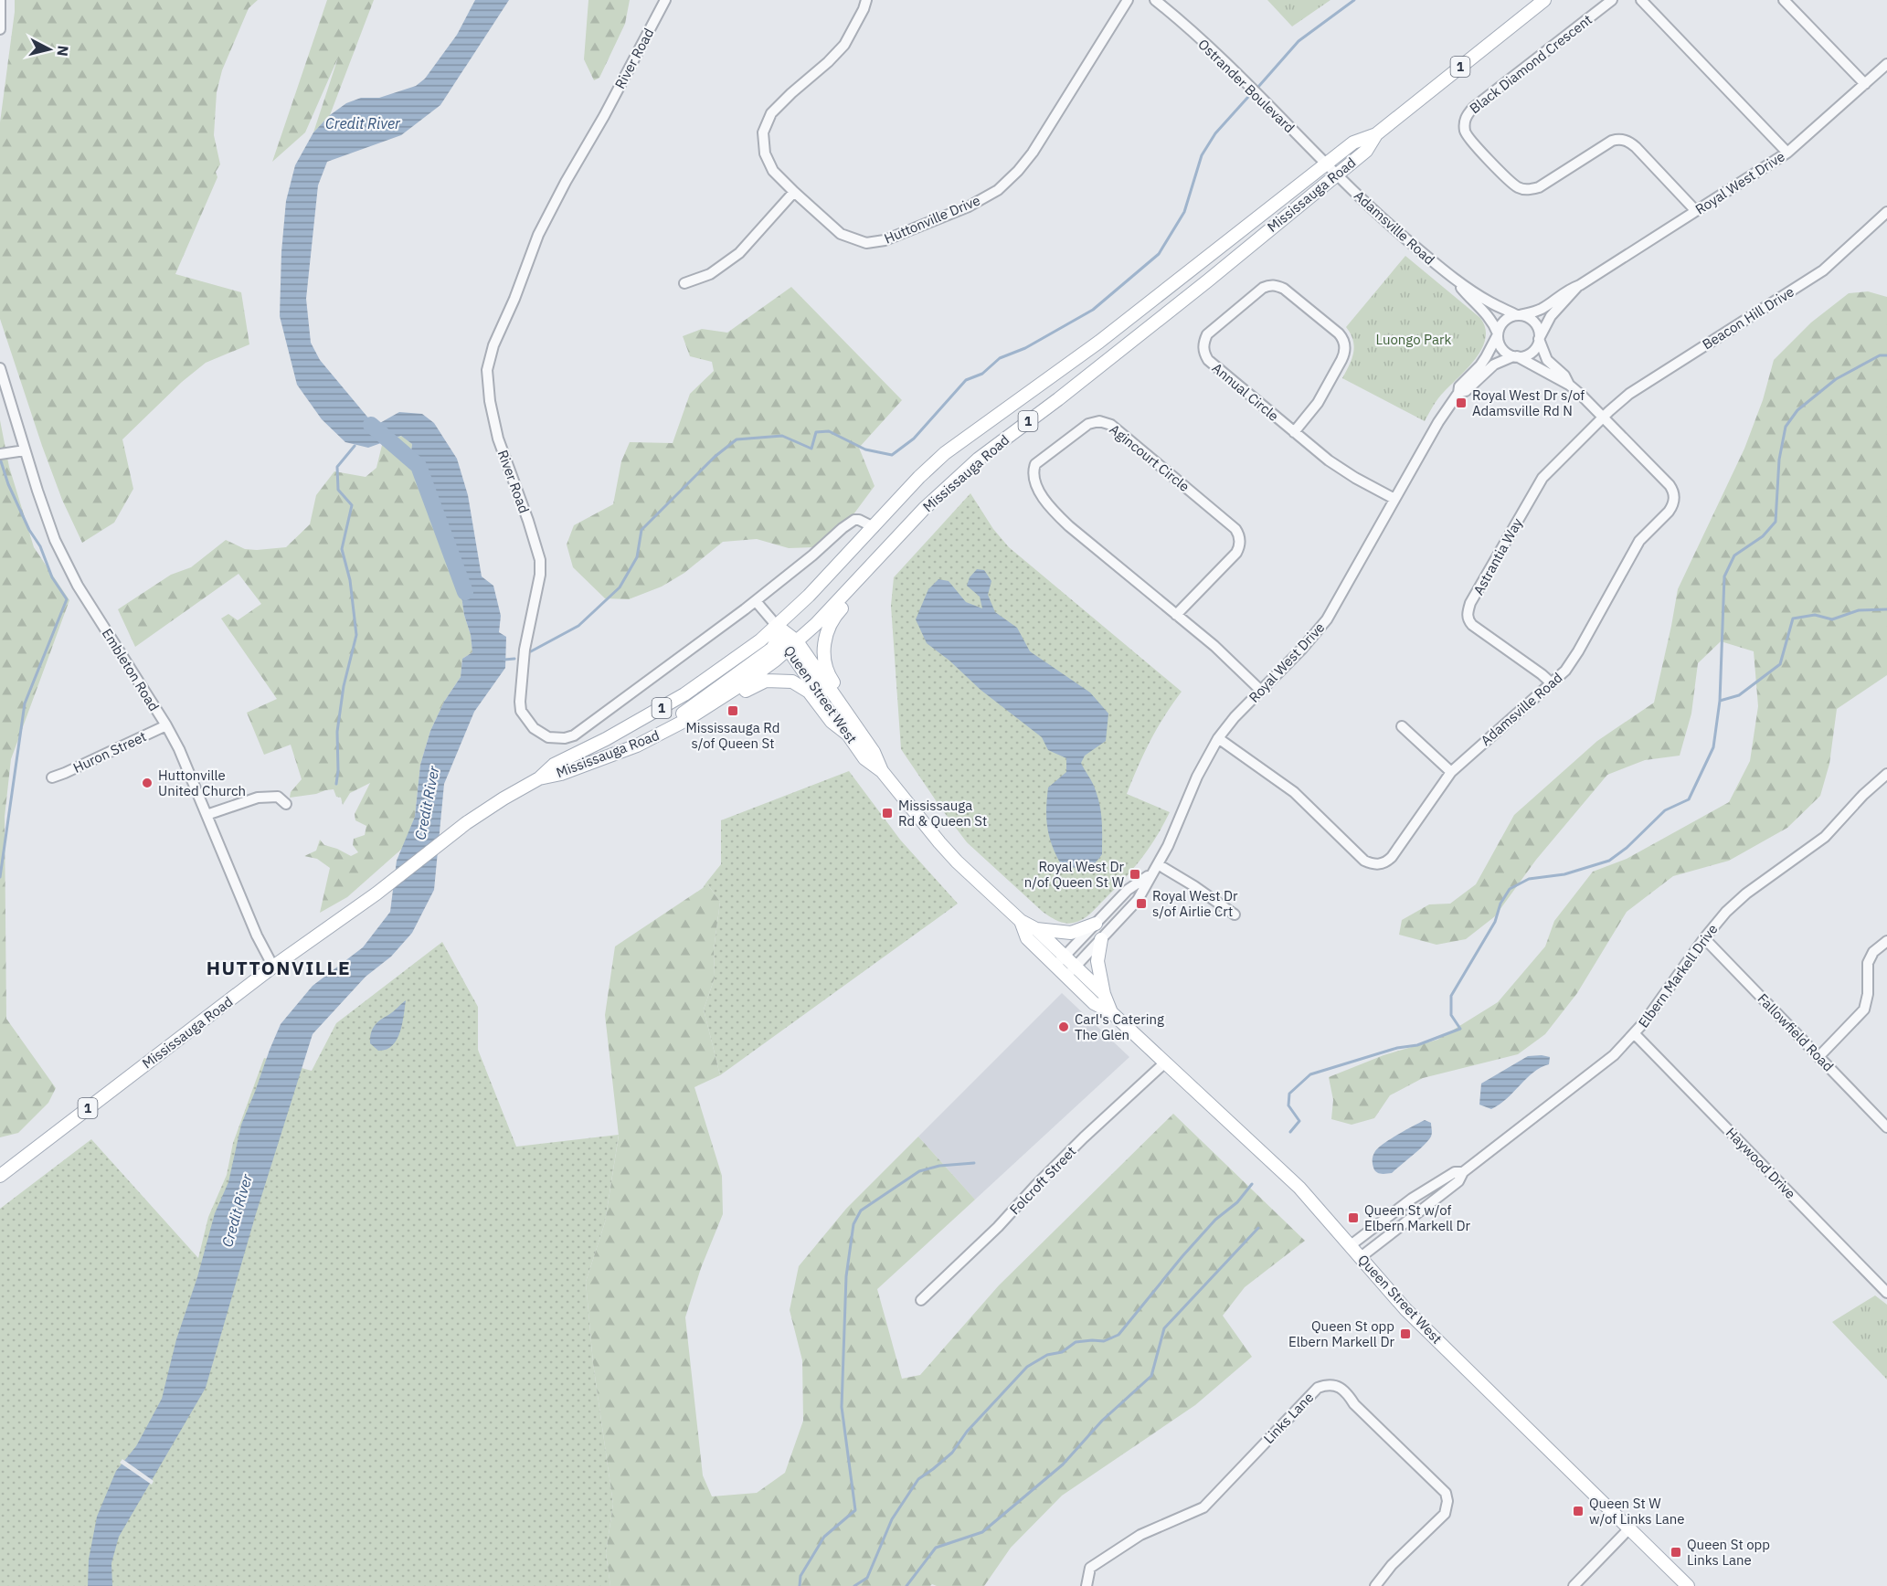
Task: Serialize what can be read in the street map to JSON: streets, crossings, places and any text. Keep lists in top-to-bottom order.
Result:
{
  "streets": {
    "main road": ["1", "Mississauga Road", "Queen Street West"],
    "street": [
      "River Road",
      "Black Diamond Crescent",
      "Ostrander Boulevard",
      "Royal West Drive",
      "Huttonville Drive",
      "Adamsville Road",
      "Beacon Hill Drive",
      "Annual Circle",
      "Agincourt Circle",
      "Astrantia Way",
      "Embleton Road",
      "Huron Street",
      "Elbern Markell Drive",
      "Fallowfield Road",
      "Haywood Drive",
      "Folcroft Street",
      "Links Lane"
    ]
  },
  "crossings": [
    ["River Road", "Mississauga Road"],
    ["Black Diamond Crescent", "Royal West Drive"],
    ["Ostrander Boulevard", "Mississauga Road"],
    ["Ostrander Boulevard", "Adamsville Road"],
    ["Royal West Drive", "Adamsville Road"],
    ["Royal West Drive", "Annual Circle"],
    ["Royal West Drive", "Agincourt Circle"],
    ["Royal West Drive", "Queen Street West"],
    ["Mississauga Road", "Adamsville Road"],
    ["Mississauga Road", "Embleton Road"],
    ["Mississauga Road", "Queen Street West"],
    ["Adamsville Road", "Beacon Hill Drive"],
    ["Adamsville Road", "Astrantia Way"],
    ["Beacon Hill Drive", "Astrantia Way"],
    ["Embleton Road", "Huron Street"],
    ["Queen Street West", "Elbern Markell Drive"],
    ["Queen Street West", "Folcroft Street"],
    ["Elbern Markell Drive", "Fallowfield Road"],
    ["Elbern Markell Drive", "Haywood Drive"]
  ],
  "districts": ["HUTTONVILLE"],
  "water": ["Credit River"],
  "parks": ["Luongo Park"],
  "places": {
    "transit": [
      "Royal West Dr s/of Adamsville Rd N",
      "Mississauga Rd s/of Queen St",
      "Mississauga Rd & Queen St",
      "Royal West Dr n/of Queen St W",
      "Royal West Dr s/of Airlie Crt",
      "Queen St w/of Elbern Markell Dr",
      "Queen St opp Elbern Markell Dr",
      "Queen St W w/of Links Lane",
      "Queen St opp Links Lane"
    ],
    "other": ["Huttonville United Church", "Carl's Catering The Glen"]
  },
  "north": "right"
}
